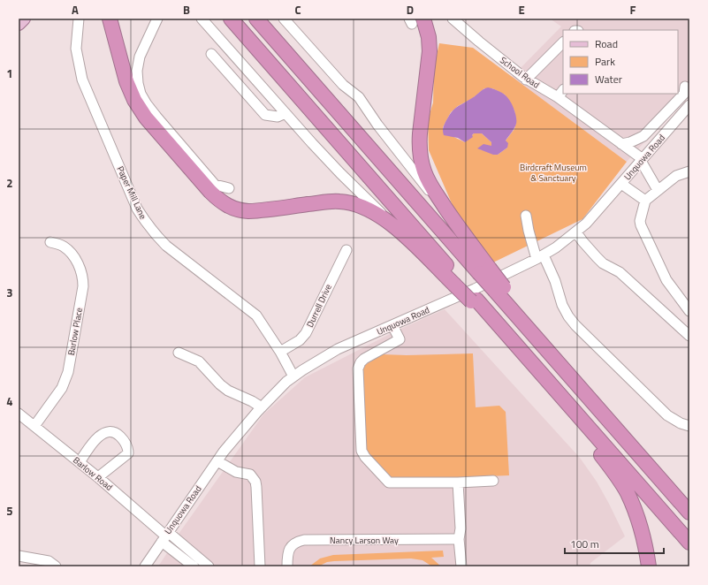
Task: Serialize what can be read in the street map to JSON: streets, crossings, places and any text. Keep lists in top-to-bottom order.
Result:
{
  "streets": {
    "street": [
      "School Road",
      "Unquowa Road",
      "Paper Mill Lane",
      "Durrell Drive",
      "Barlow Place",
      "Barlow Road",
      "Nancy Larson Way"
    ]
  },
  "crossings": [
    ["School Road", "Unquowa Road"],
    ["Unquowa Road", "Paper Mill Lane"],
    ["Unquowa Road", "Barlow Road"],
    ["Paper Mill Lane", "Durrell Drive"],
    ["Barlow Place", "Barlow Road"]
  ],
  "parks": ["Birdcraft Museum & Sanctuary"],
  "legend": ["Road", "Park", "Water"],
  "scale_bar": "100 m",
  "grid": {
    "columns": [
      "A",
      "B",
      "C",
      "D",
      "E",
      "F"
    ],
    "rows": [
      "1",
      "2",
      "3",
      "4",
      "5"
    ]
  }
}
